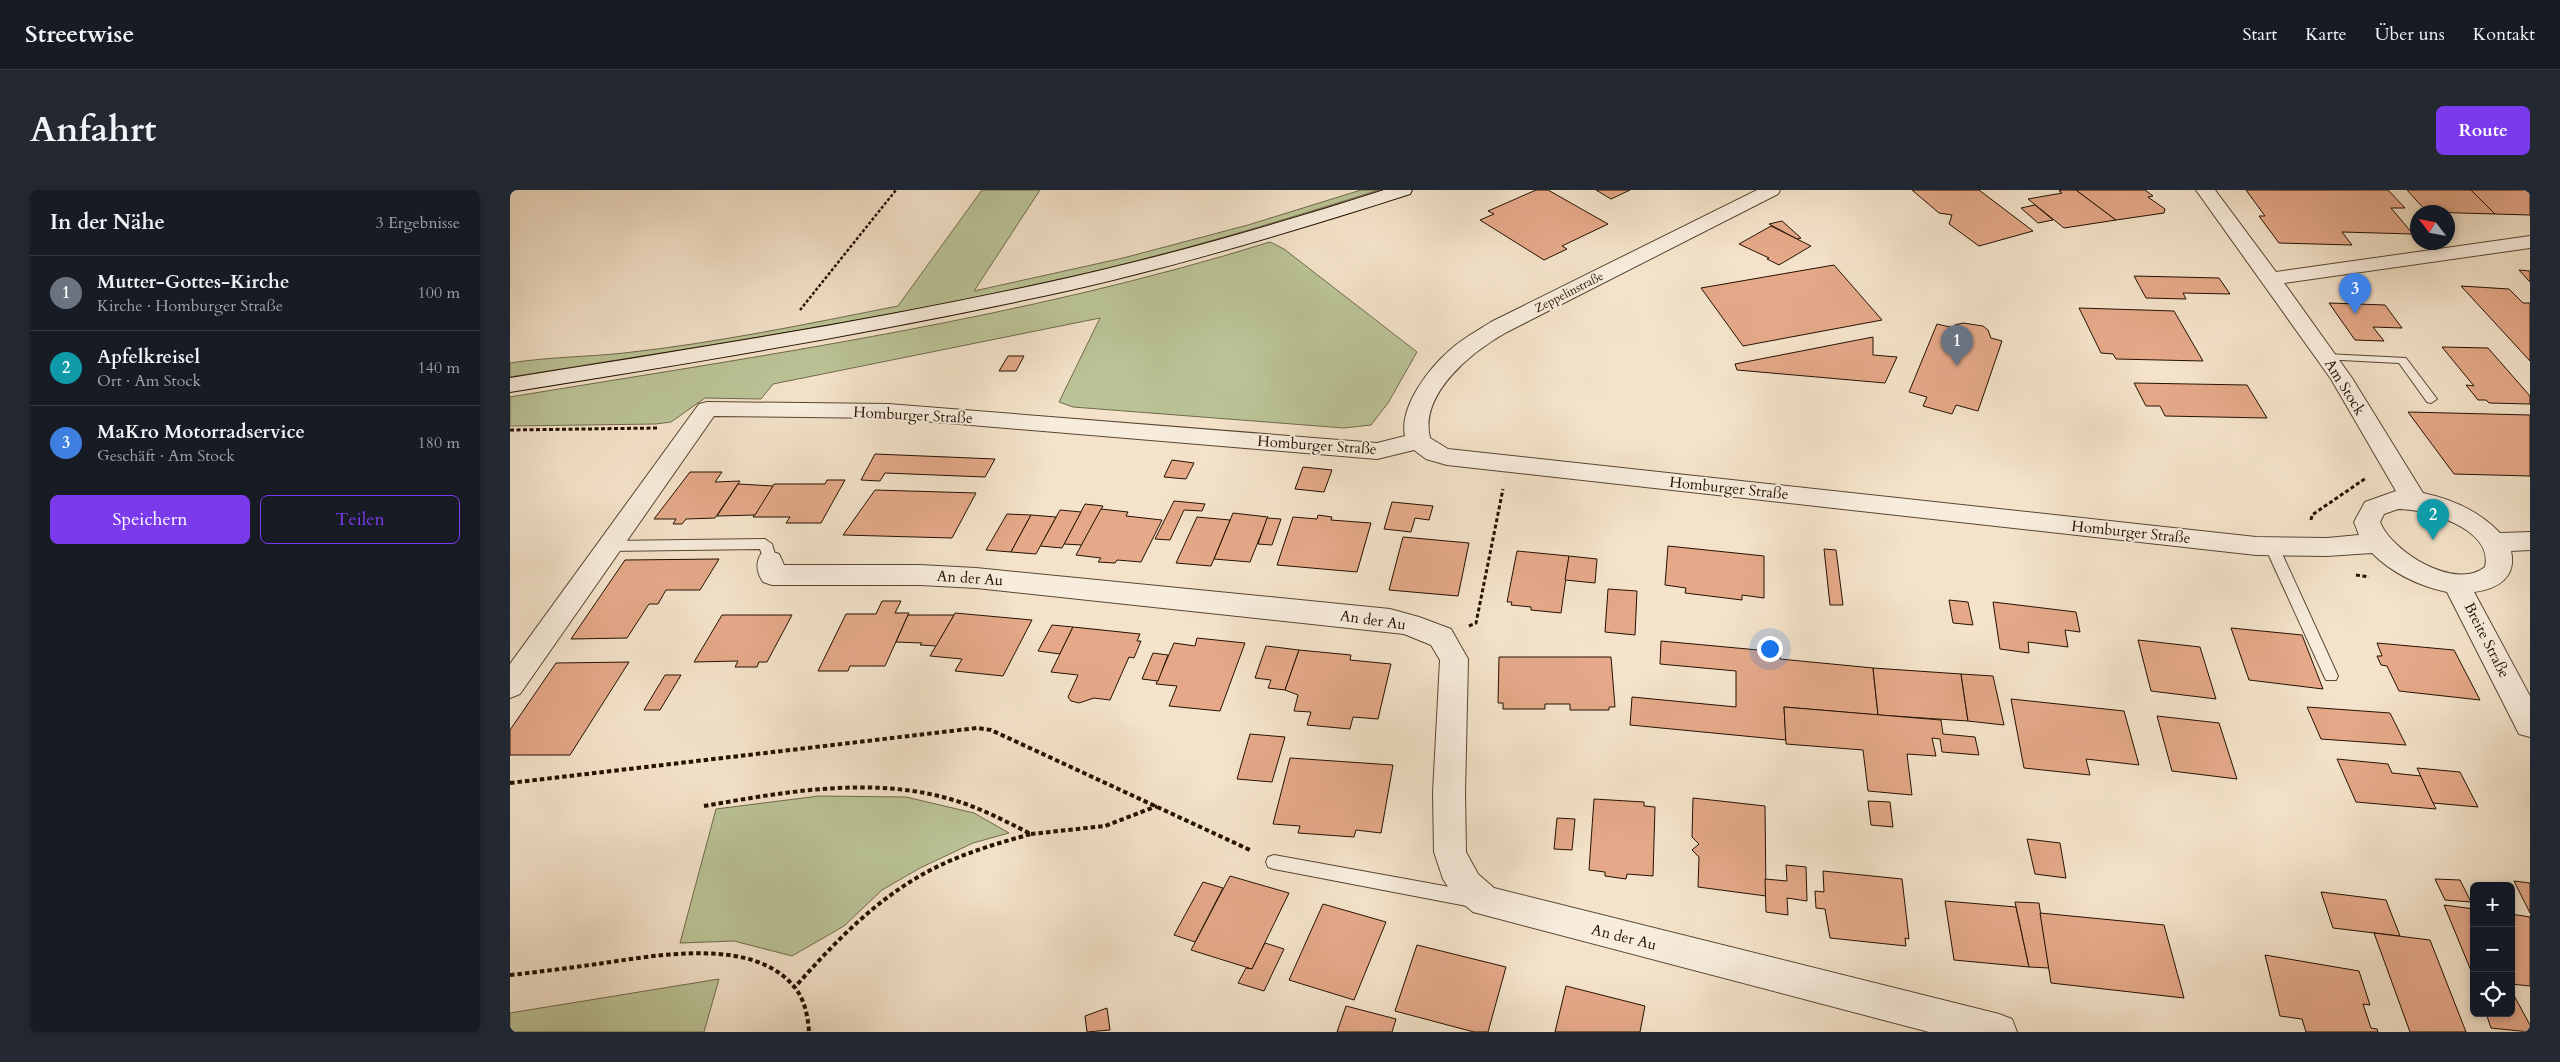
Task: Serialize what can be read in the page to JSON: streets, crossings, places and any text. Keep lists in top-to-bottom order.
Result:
{
  "streets": {
    "street": [
      "Zeppelinstraße",
      "Am Stock",
      "Homburger Straße",
      "An der Au",
      "Breite Straße"
    ]
  },
  "crossings": [
    ["Zeppelinstraße", "Homburger Straße"],
    ["Homburger Straße", "An der Au"]
  ],
  "north": "top left",
  "page": {
    "header": "Streetwise",
    "nav": [
      "Start",
      "Karte",
      "Über uns",
      "Kontakt"
    ],
    "title": "Anfahrt",
    "buttons": [
      "Route",
      ["Speichern", "Teilen"]
    ],
    "heading": ["In der Nähe", "3 Ergebnisse"],
    "list": [
      {
        "mark": "1",
        "name": "Mutter-Gottes-Kirche",
        "note": "Kirche · Homburger Straße",
        "value": "100 m"
      },
      {
        "mark": "2",
        "name": "Apfelkreisel",
        "note": "Ort · Am Stock",
        "value": "140 m"
      },
      {
        "mark": "3",
        "name": "MaKro Motorradservice",
        "note": "Geschäft · Am Stock",
        "value": "180 m"
      }
    ],
    "pins": ["3", "1", "2"],
    "map_buttons": ["+", "−"]
  }
}
